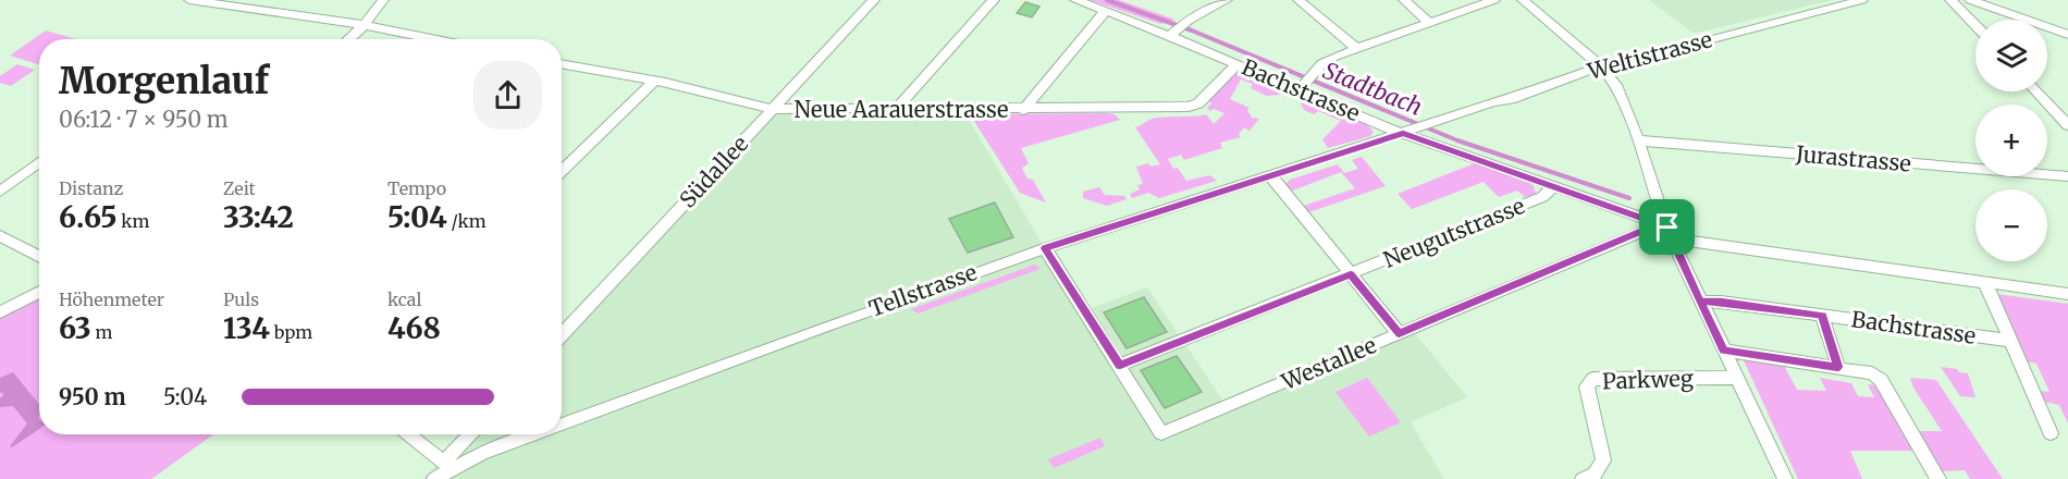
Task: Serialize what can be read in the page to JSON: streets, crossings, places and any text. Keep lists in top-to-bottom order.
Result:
{
  "streets": {
    "street": [
      "Weltistrasse",
      "Bachstrasse",
      "Neue Aarauerstrasse",
      "Jurastrasse",
      "Südallee",
      "Neugutstrasse",
      "Tellstrasse",
      "Westallee",
      "Parkweg"
    ]
  },
  "crossings": [
    ["Weltistrasse", "Bachstrasse"],
    ["Weltistrasse", "Tellstrasse"],
    ["Bachstrasse", "Neue Aarauerstrasse"],
    ["Bachstrasse", "Neugutstrasse"],
    ["Bachstrasse", "Tellstrasse"],
    ["Bachstrasse", "Westallee"],
    ["Neue Aarauerstrasse", "Südallee"],
    ["Neugutstrasse", "Tellstrasse"],
    ["Neugutstrasse", "Westallee"]
  ],
  "water": ["Stadtbach"],
  "page": {
    "map_buttons": ["+", "−"],
    "heading": ["Morgenlauf", "06:12 · 7 × 950 m"],
    "stats": [
      ["Distanz", "6.65 km"],
      ["Zeit", "33:42"],
      ["Tempo", "5:04 /km"],
      ["Höhenmeter", "63 m"],
      ["Puls", "134 bpm"],
      ["kcal", "468"]
    ],
    "list": [
      {
        "name": "950 m",
        "note": "5:04"
      }
    ]
  }
}
